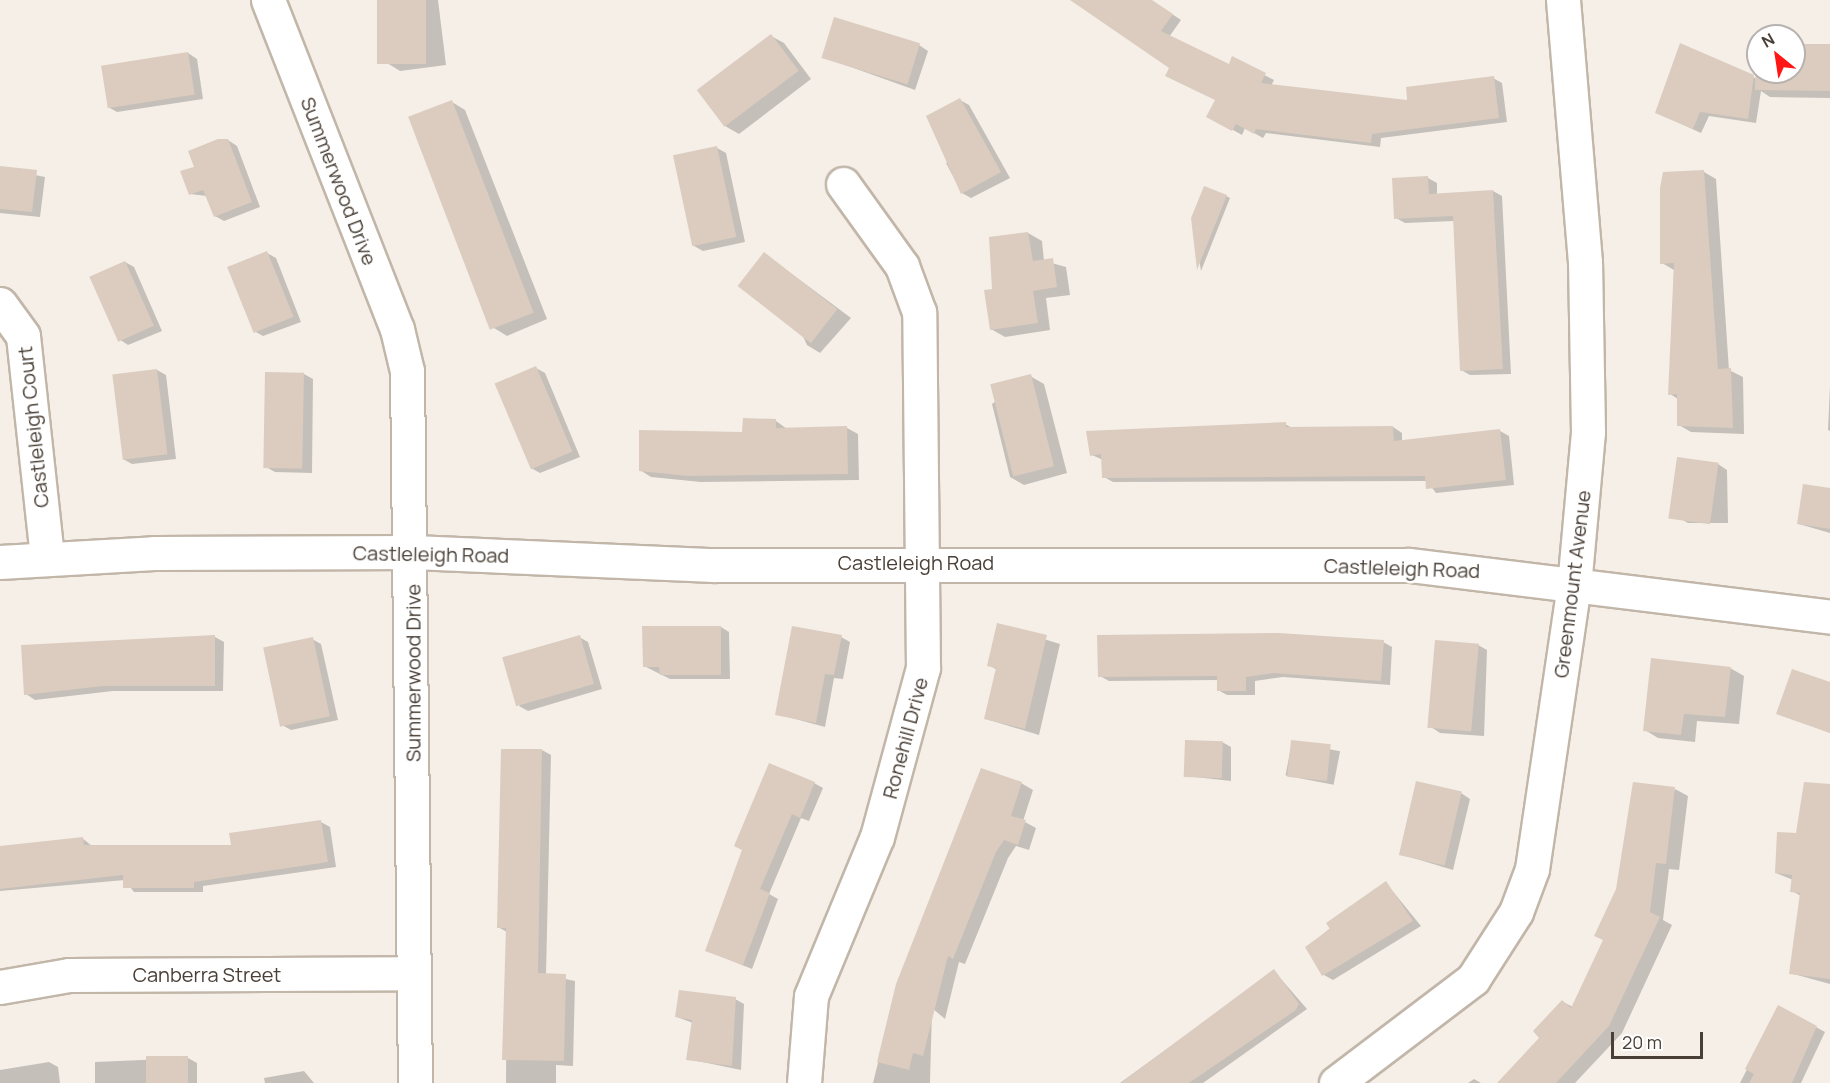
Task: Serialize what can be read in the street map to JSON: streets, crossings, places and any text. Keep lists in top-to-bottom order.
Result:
{
  "streets": {
    "street": [
      "Summerwood Drive",
      "Castleleigh Court",
      "Castleleigh Road",
      "Greenmount Avenue",
      "Ronehill Drive",
      "Canberra Street"
    ]
  },
  "crossings": [
    ["Summerwood Drive", "Castleleigh Road"],
    ["Summerwood Drive", "Canberra Street"],
    ["Castleleigh Court", "Castleleigh Road"],
    ["Castleleigh Road", "Greenmount Avenue"],
    ["Castleleigh Road", "Ronehill Drive"]
  ],
  "scale_bar": "20 m",
  "north": "top left"
}
